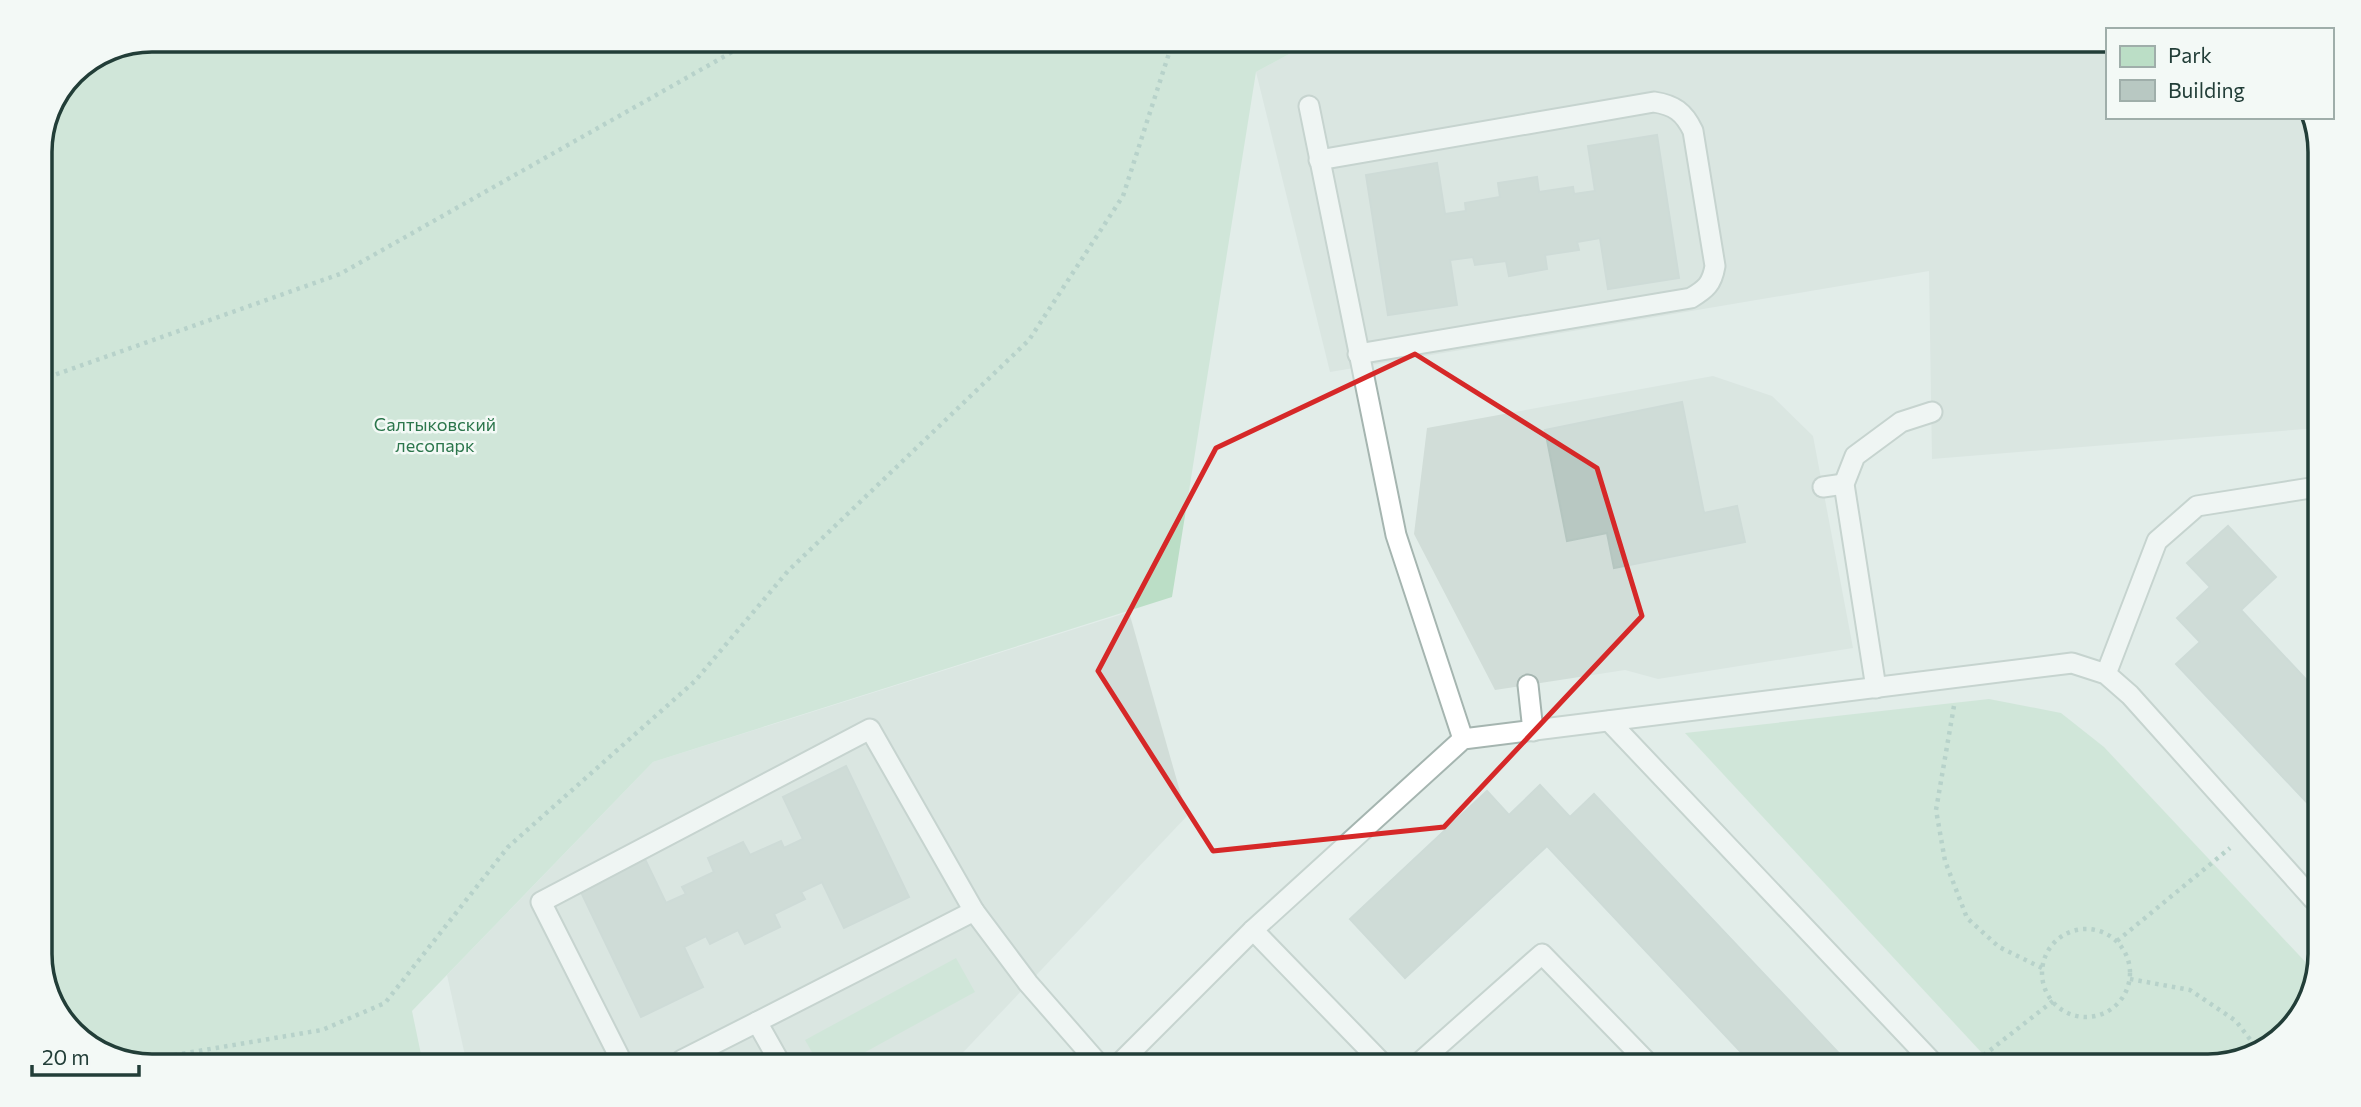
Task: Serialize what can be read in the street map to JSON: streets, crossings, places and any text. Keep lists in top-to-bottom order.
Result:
{
  "parks": ["Салтыковский лесопарк"],
  "legend": ["Park", "Building"],
  "scale_bar": "20 m"
}
